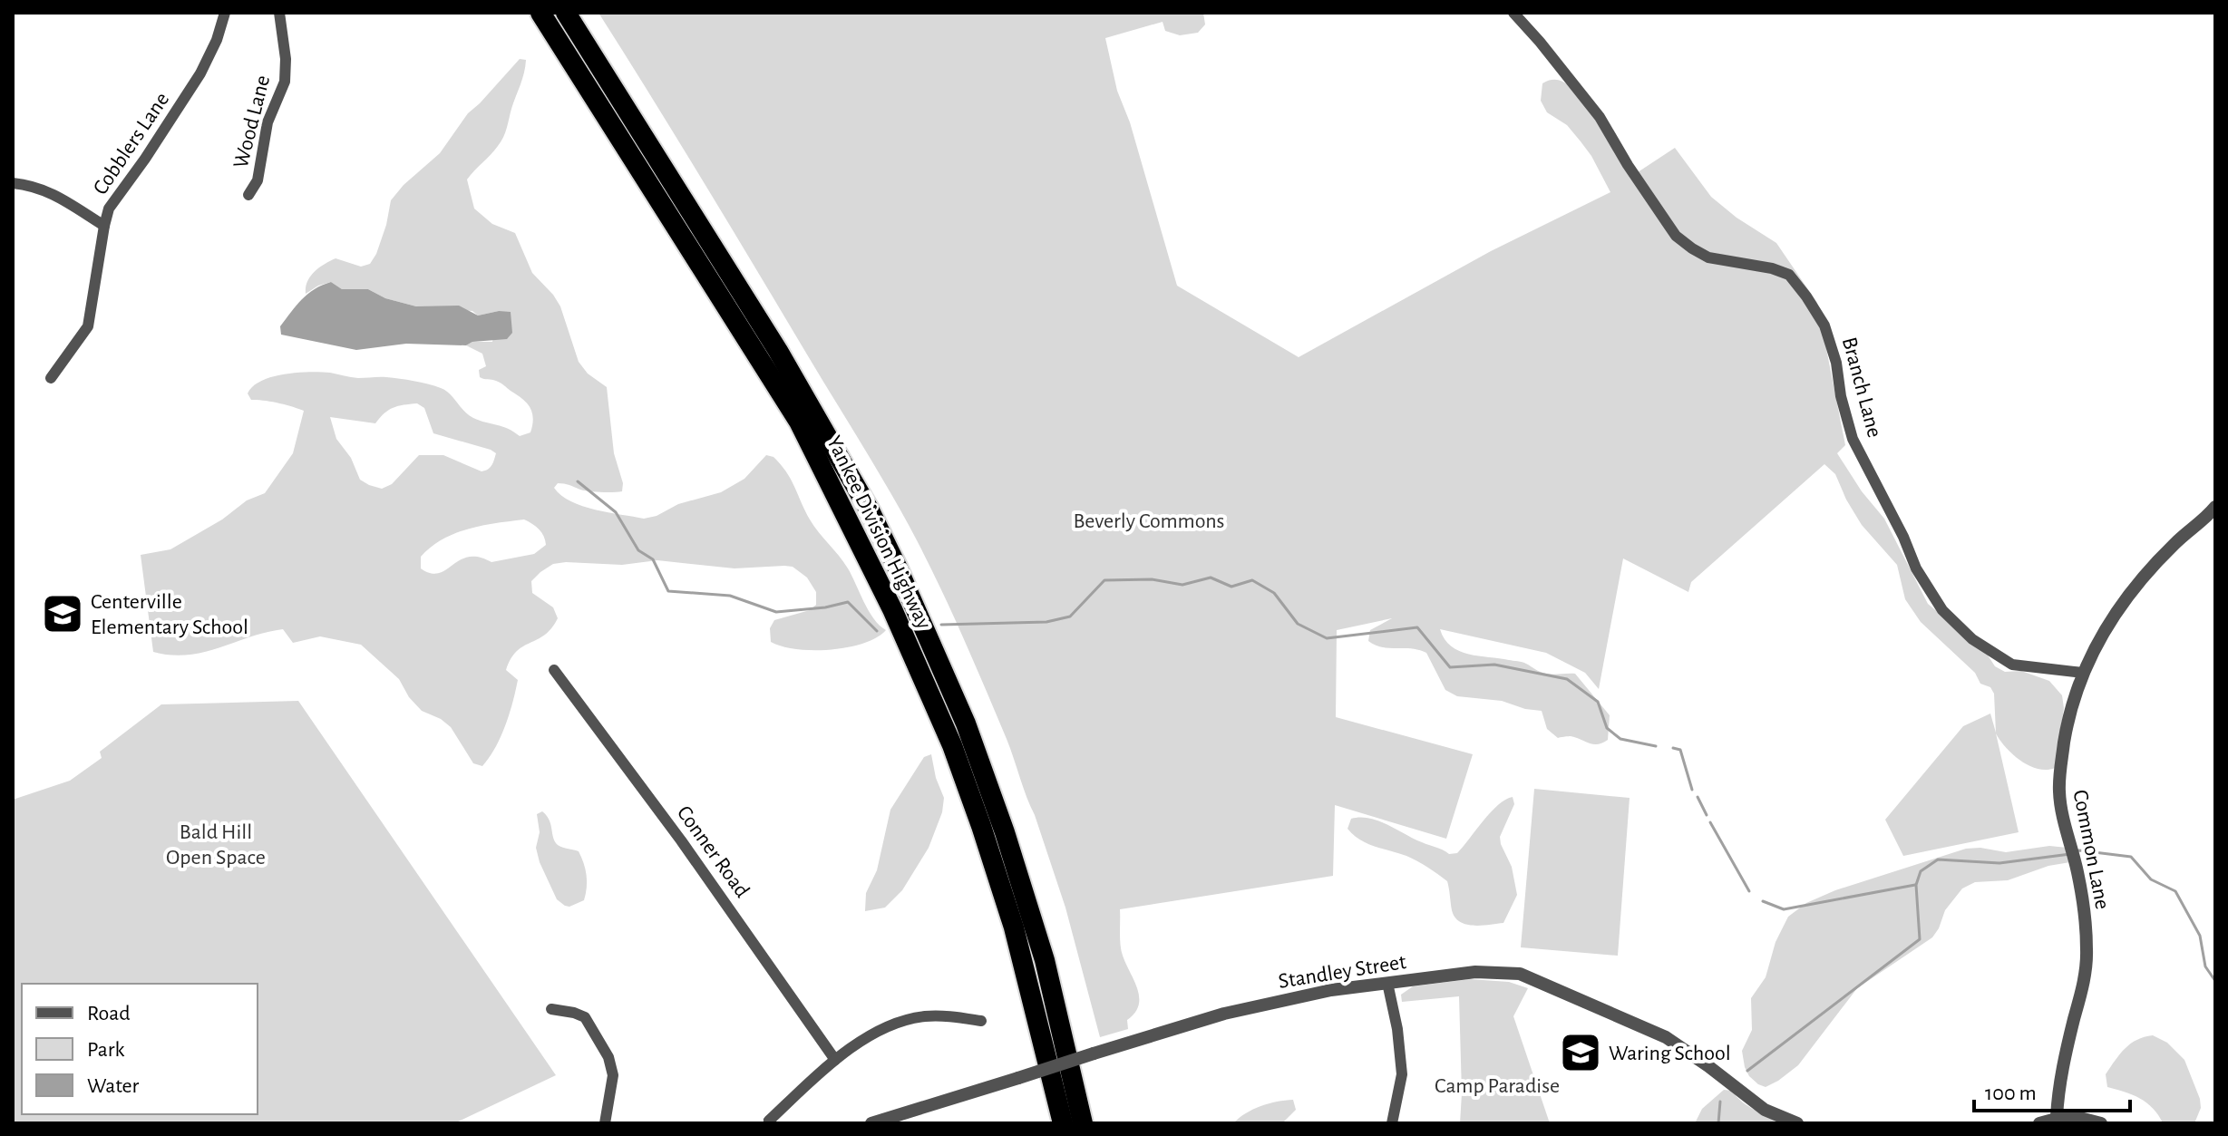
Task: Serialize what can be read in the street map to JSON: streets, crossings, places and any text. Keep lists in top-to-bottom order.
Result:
{
  "streets": {
    "highway": ["Yankee Division Highway"],
    "street": [
      "Wood Lane",
      "Cobblers Lane",
      "Branch Lane",
      "Common Lane",
      "Conner Road",
      "Standley Street"
    ]
  },
  "crossings": [
    ["Branch Lane", "Common Lane"]
  ],
  "parks": ["Beverly Commons", "Bald Hill Open Space", "Camp Paradise"],
  "places": {
    "school or university": ["Centerville Elementary School", "Waring School"]
  },
  "legend": ["Road", "Park", "Water"],
  "scale_bar": "100 m"
}
